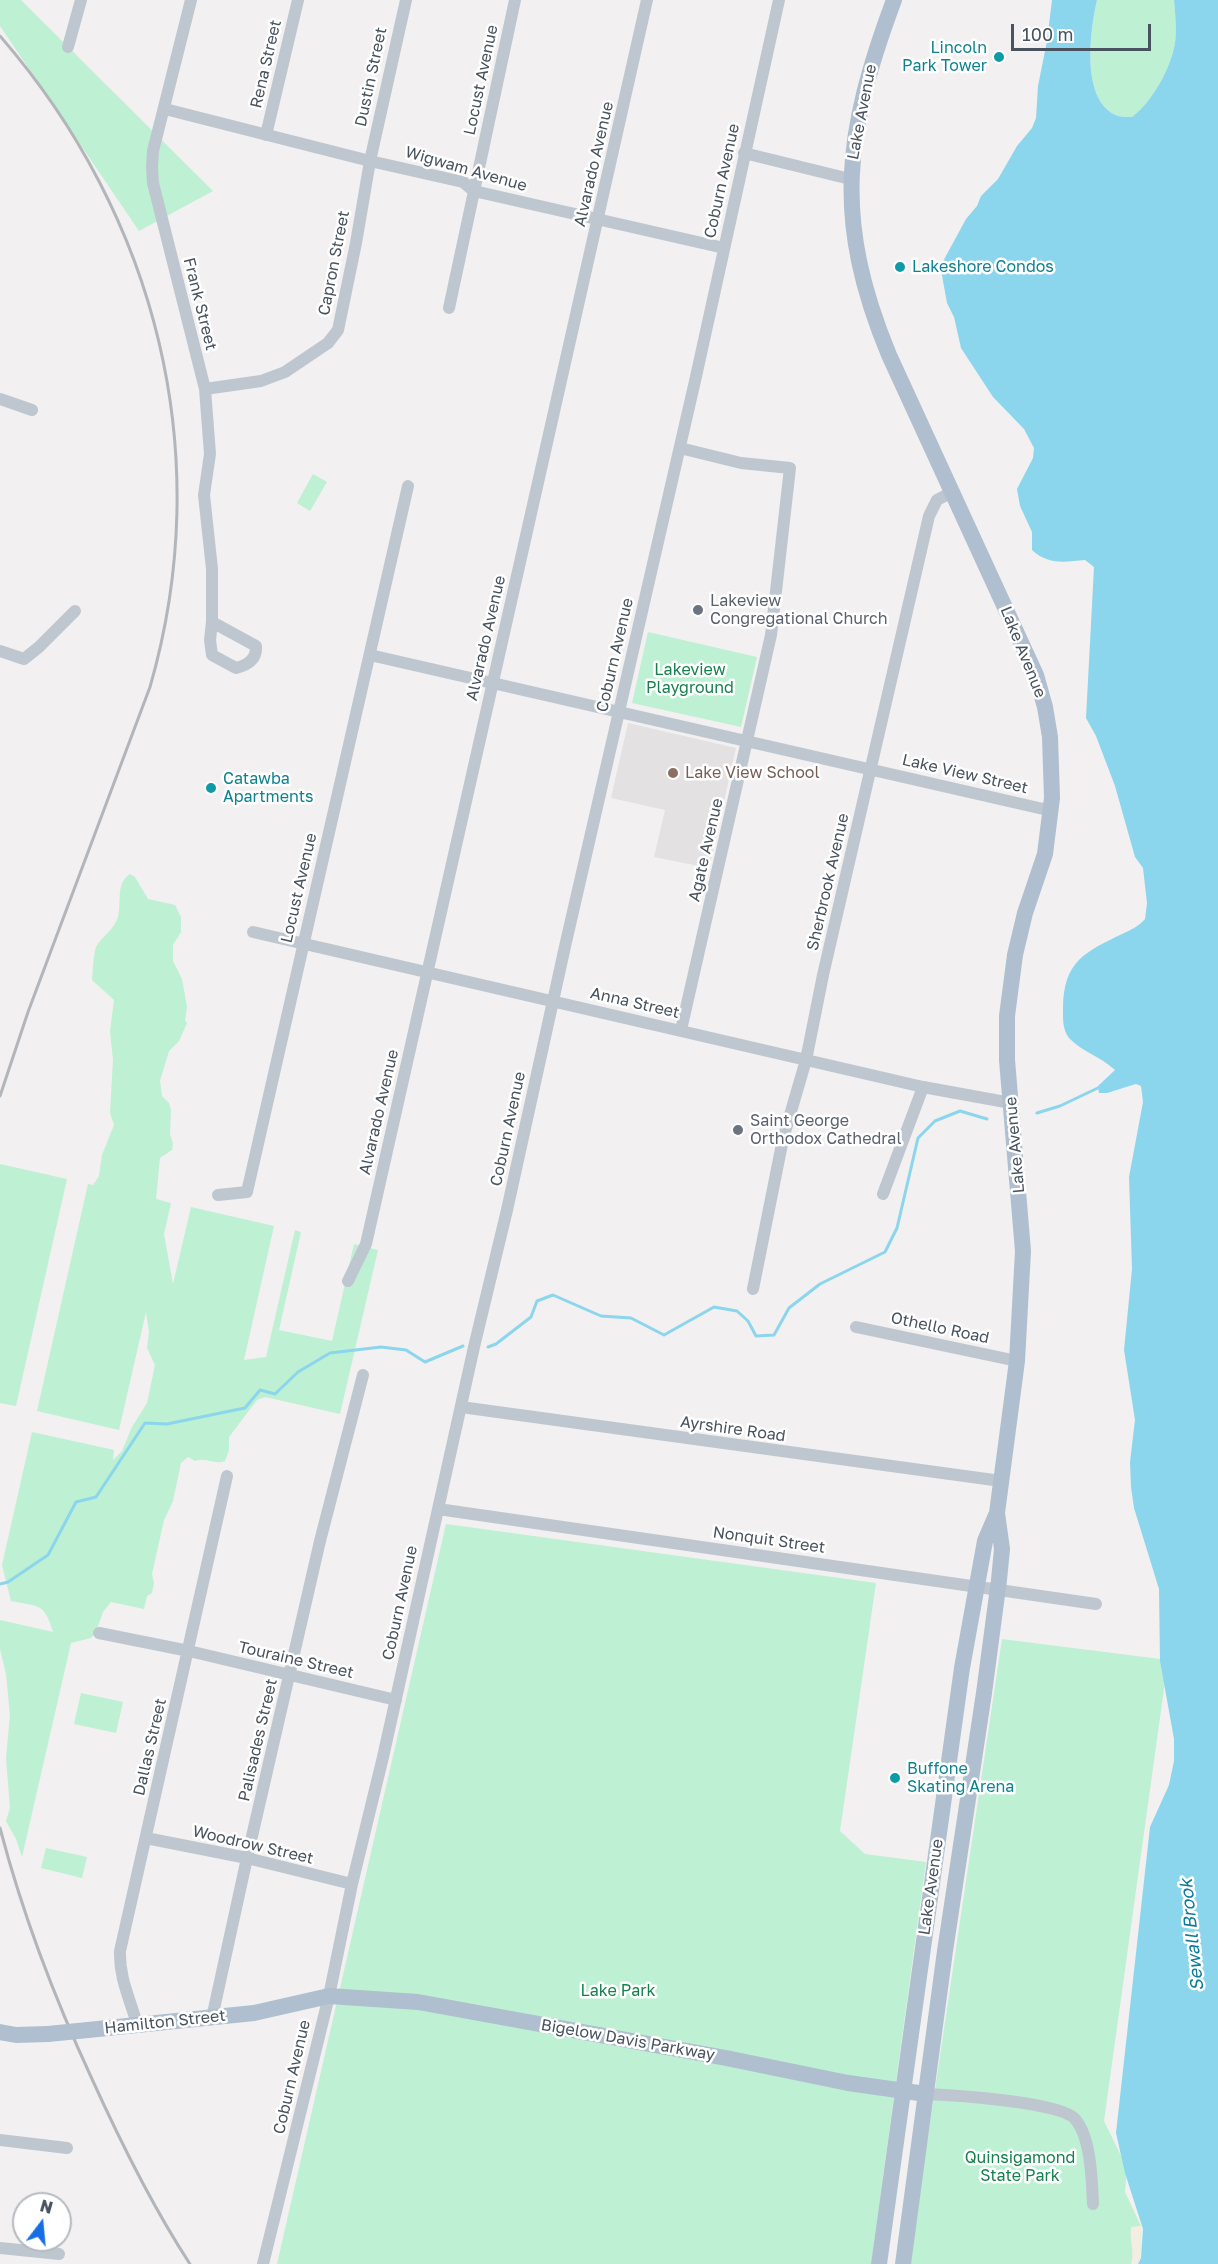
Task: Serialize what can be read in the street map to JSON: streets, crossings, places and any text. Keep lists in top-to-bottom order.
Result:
{
  "streets": {
    "main road": ["Lake Avenue", "Hamilton Street", "Bigelow Davis Parkway"],
    "street": [
      "Rena Street",
      "Dustin Street",
      "Locust Avenue",
      "Alvarado Avenue",
      "Wigwam Avenue",
      "Coburn Avenue",
      "Capron Street",
      "Frank Street",
      "Lake View Street",
      "Agate Avenue",
      "Sherbrook Avenue",
      "Anna Street",
      "Othello Road",
      "Ayrshire Road",
      "Nonquit Street",
      "Touraine Street",
      "Palisades Street",
      "Dallas Street",
      "Woodrow Street"
    ]
  },
  "crossings": [
    ["Rena Street", "Wigwam Avenue"],
    ["Dustin Street", "Wigwam Avenue"],
    ["Dustin Street", "Capron Street"],
    ["Locust Avenue", "Wigwam Avenue"],
    ["Locust Avenue", "Anna Street"],
    ["Lake Avenue", "Lake View Street"],
    ["Lake Avenue", "Sherbrook Avenue"],
    ["Lake Avenue", "Anna Street"],
    ["Lake Avenue", "Othello Road"],
    ["Lake Avenue", "Ayrshire Road"],
    ["Lake Avenue", "Nonquit Street"],
    ["Lake Avenue", "Bigelow Davis Parkway"],
    ["Alvarado Avenue", "Wigwam Avenue"],
    ["Alvarado Avenue", "Anna Street"],
    ["Wigwam Avenue", "Coburn Avenue"],
    ["Wigwam Avenue", "Capron Street"],
    ["Wigwam Avenue", "Frank Street"],
    ["Coburn Avenue", "Agate Avenue"],
    ["Coburn Avenue", "Anna Street"],
    ["Coburn Avenue", "Ayrshire Road"],
    ["Coburn Avenue", "Nonquit Street"],
    ["Coburn Avenue", "Touraine Street"],
    ["Coburn Avenue", "Woodrow Street"],
    ["Coburn Avenue", "Hamilton Street"],
    ["Coburn Avenue", "Bigelow Davis Parkway"],
    ["Capron Street", "Frank Street"],
    ["Lake View Street", "Agate Avenue"],
    ["Lake View Street", "Sherbrook Avenue"],
    ["Agate Avenue", "Anna Street"],
    ["Sherbrook Avenue", "Anna Street"],
    ["Touraine Street", "Palisades Street"],
    ["Touraine Street", "Dallas Street"],
    ["Palisades Street", "Woodrow Street"],
    ["Palisades Street", "Hamilton Street"],
    ["Dallas Street", "Woodrow Street"],
    ["Dallas Street", "Hamilton Street"],
    ["Hamilton Street", "Bigelow Davis Parkway"]
  ],
  "water": ["Sewall Brook"],
  "parks": ["Lakeview Playground", "Lake Park", "Quinsigamond State Park"],
  "places": [
    "Lincoln Park Tower",
    "Lakeshore Condos",
    "Lakeview Congregational Church",
    "Lake View School",
    "Catawba Apartments",
    "Saint George Orthodox Cathedral",
    "Buffone Skating Arena"
  ],
  "scale_bar": "100 m",
  "north": "top"
}
